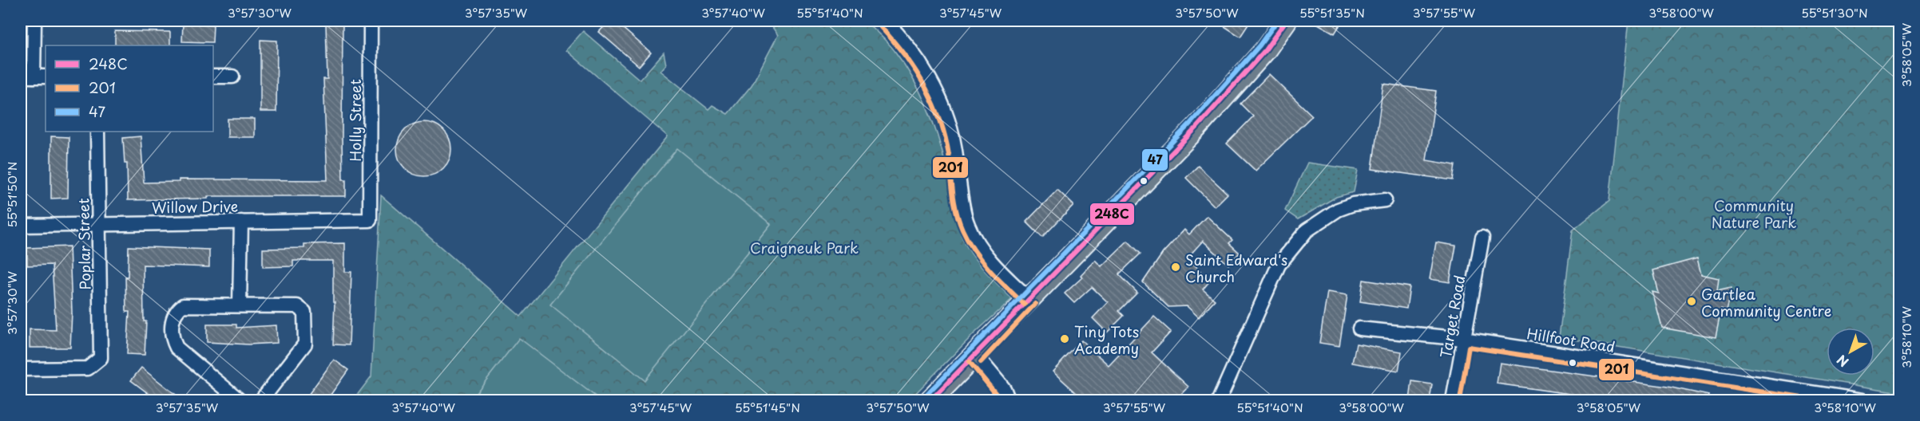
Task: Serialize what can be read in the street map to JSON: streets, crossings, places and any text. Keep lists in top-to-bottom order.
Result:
{
  "streets": {
    "street": [
      "Holly Street",
      "Willow Drive",
      "Poplar Street",
      "Target Road",
      "Hillfoot Road"
    ]
  },
  "crossings": [
    ["Holly Street", "Willow Drive"],
    ["Willow Drive", "Poplar Street"],
    ["Target Road", "Hillfoot Road"]
  ],
  "parks": ["Community Nature Park", "Craigneuk Park"],
  "places": ["Saint Edward's Church", "Gartlea Community Centre", "Tiny Tots Academy"],
  "lines": ["transit line 248C", "transit line 47", "transit line 201"],
  "legend": ["248C", "201", "47"],
  "north": "bottom left",
  "coordinates": [
    "3°57'30\"W",
    "3°57'35\"W",
    "3°57'40\"W",
    "55°51'40\"N",
    "3°57'45\"W",
    "3°57'50\"W",
    "55°51'35\"N",
    "3°57'55\"W",
    "3°58'00\"W",
    "55°51'30\"N",
    "3°58'05\"W",
    "55°51'50\"N",
    "3°58'10\"W",
    "55°51'45\"N"
  ]
}
